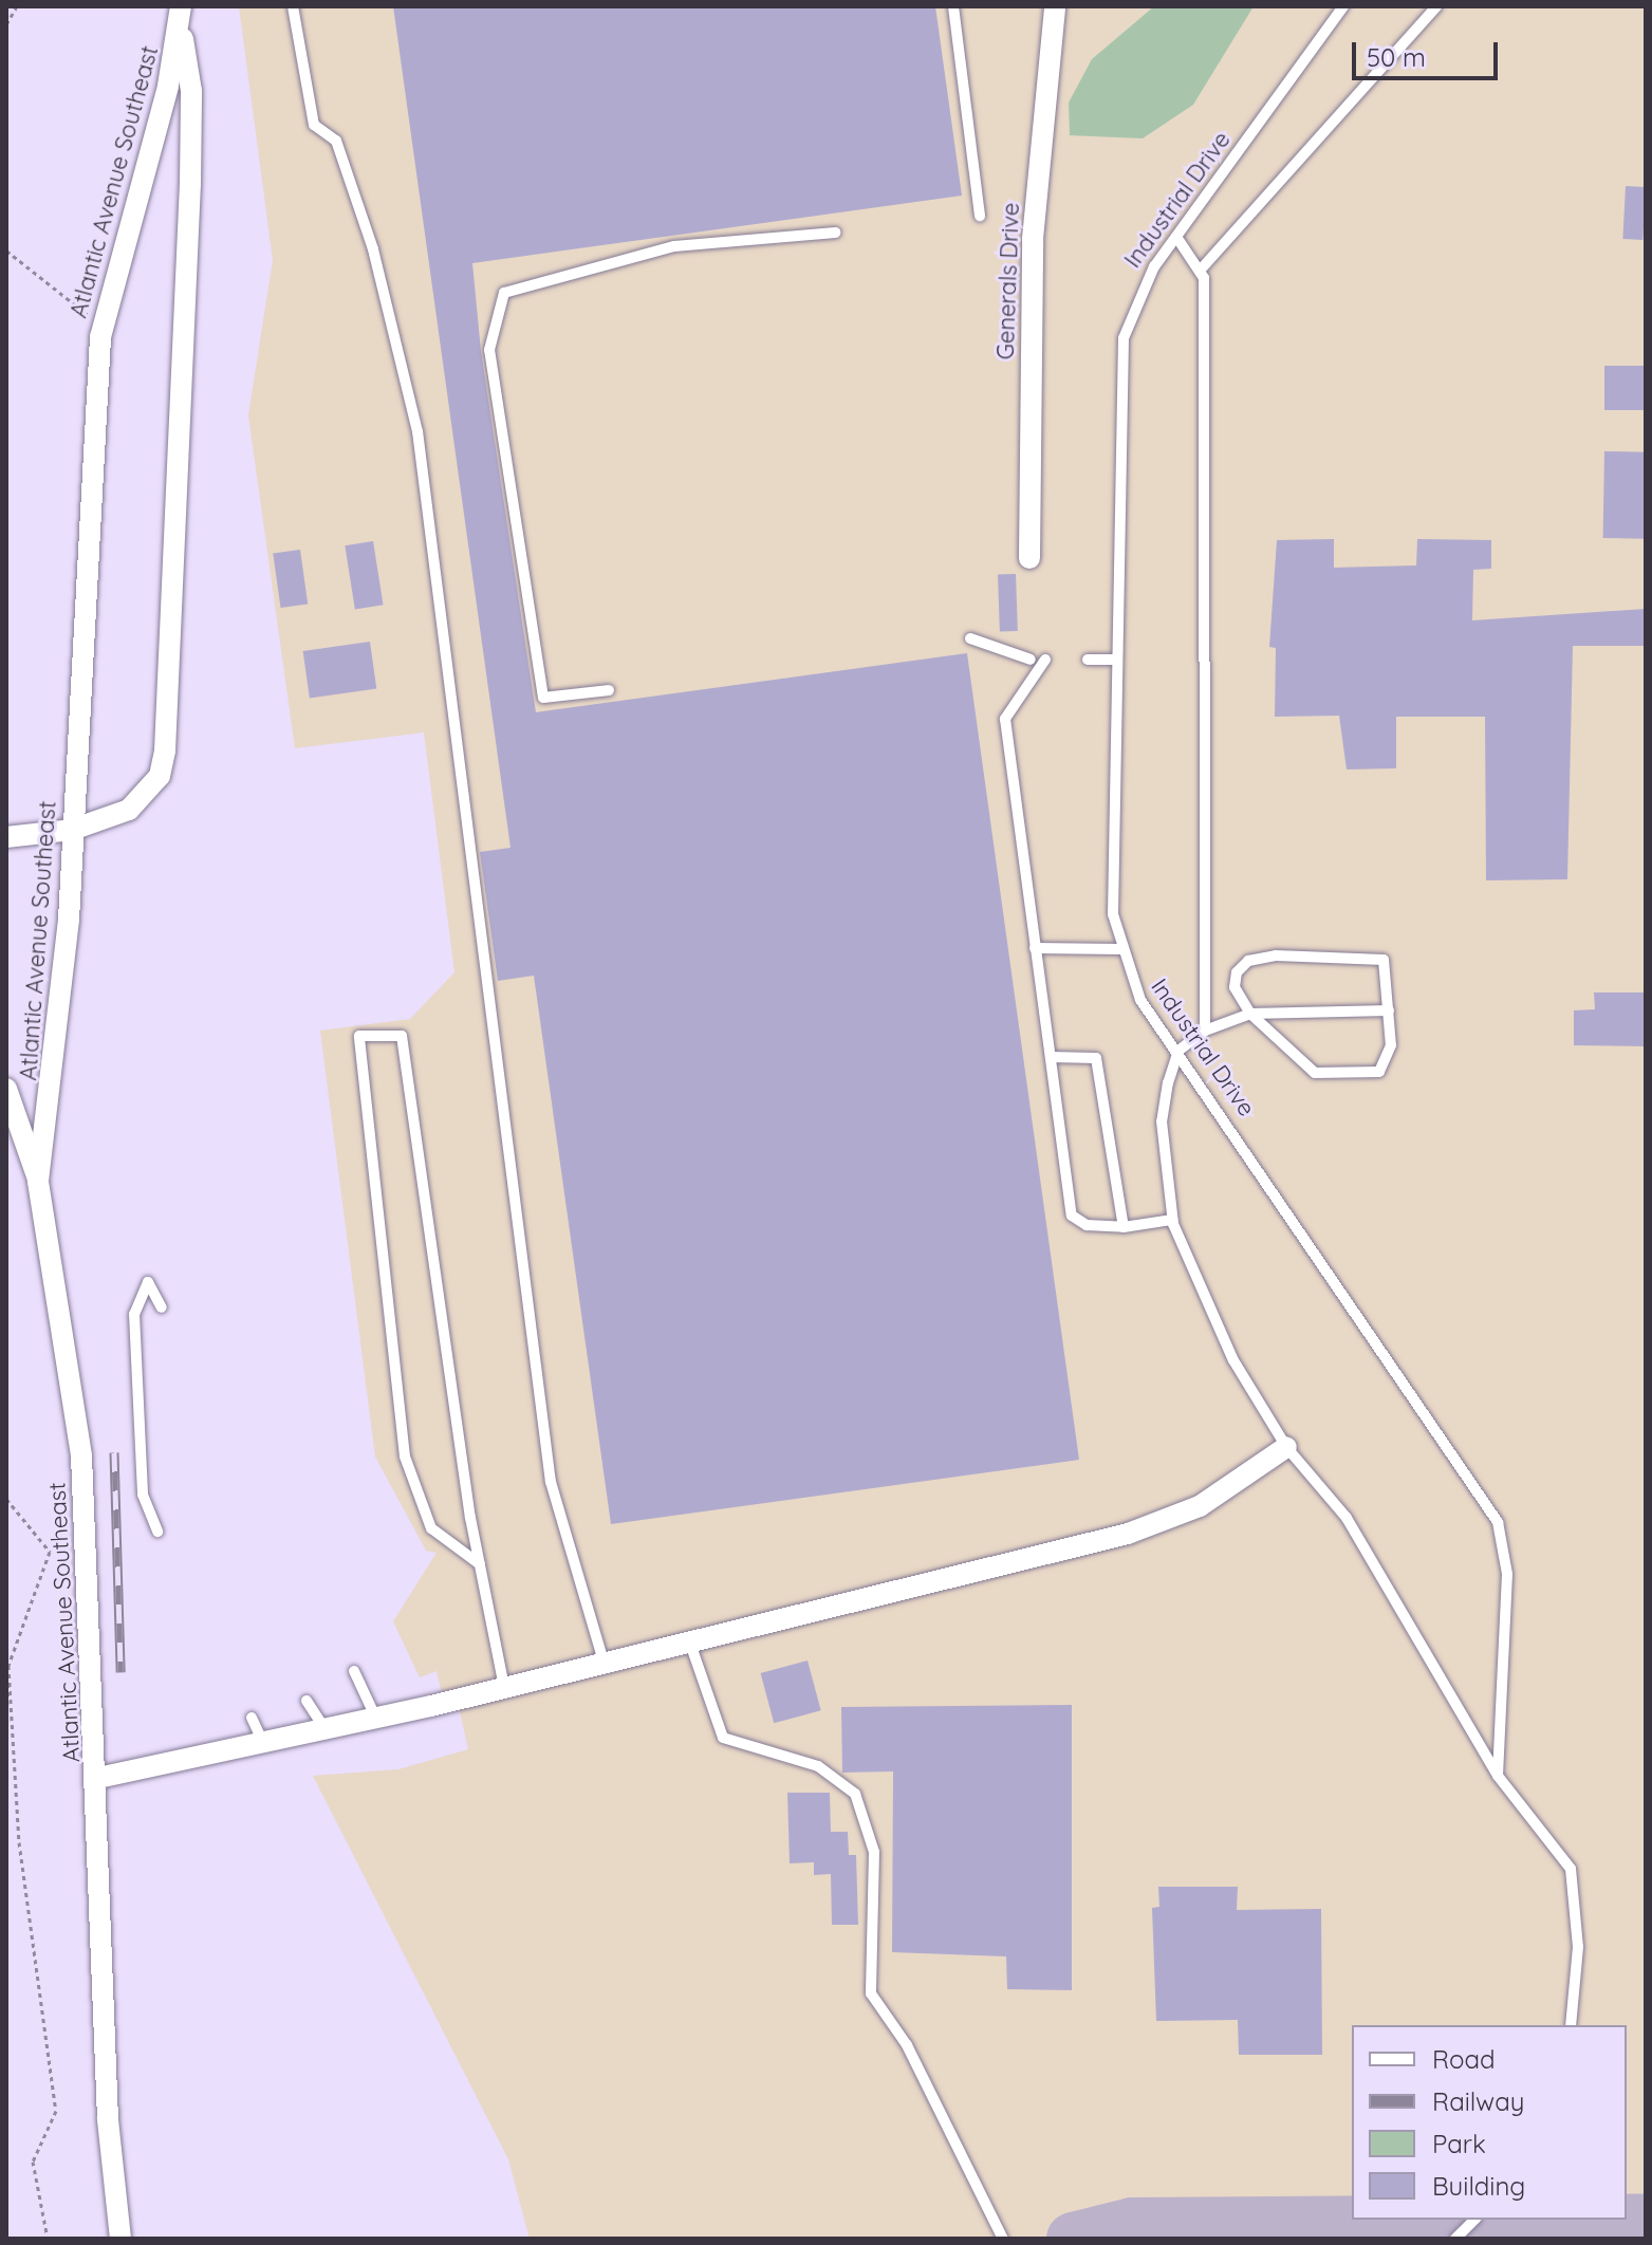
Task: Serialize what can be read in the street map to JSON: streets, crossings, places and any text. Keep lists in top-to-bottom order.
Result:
{
  "streets": {
    "street": ["Atlantic Avenue Southeast", "Generals Drive"],
    "lane": ["Industrial Drive"]
  },
  "legend": [
    "Road",
    "Railway",
    "Park",
    "Building"
  ],
  "scale_bar": "50 m"
}
